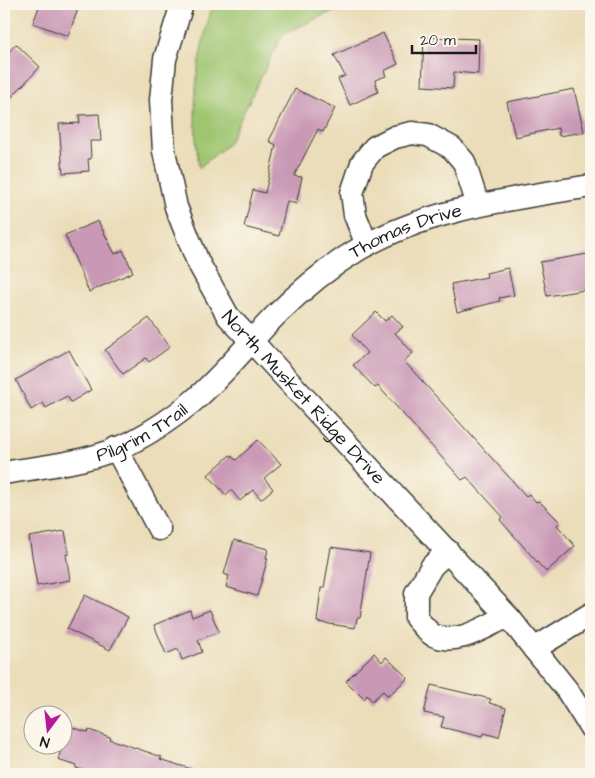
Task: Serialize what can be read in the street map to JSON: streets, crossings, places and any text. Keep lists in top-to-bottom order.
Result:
{
  "streets": {
    "street": ["Thomas Drive", "North Musket Ridge Drive", "Pilgrim Trail"]
  },
  "crossings": [
    ["Thomas Drive", "North Musket Ridge Drive"],
    ["Thomas Drive", "Pilgrim Trail"],
    ["North Musket Ridge Drive", "Pilgrim Trail"]
  ],
  "scale_bar": "20 m",
  "north": "bottom"
}
